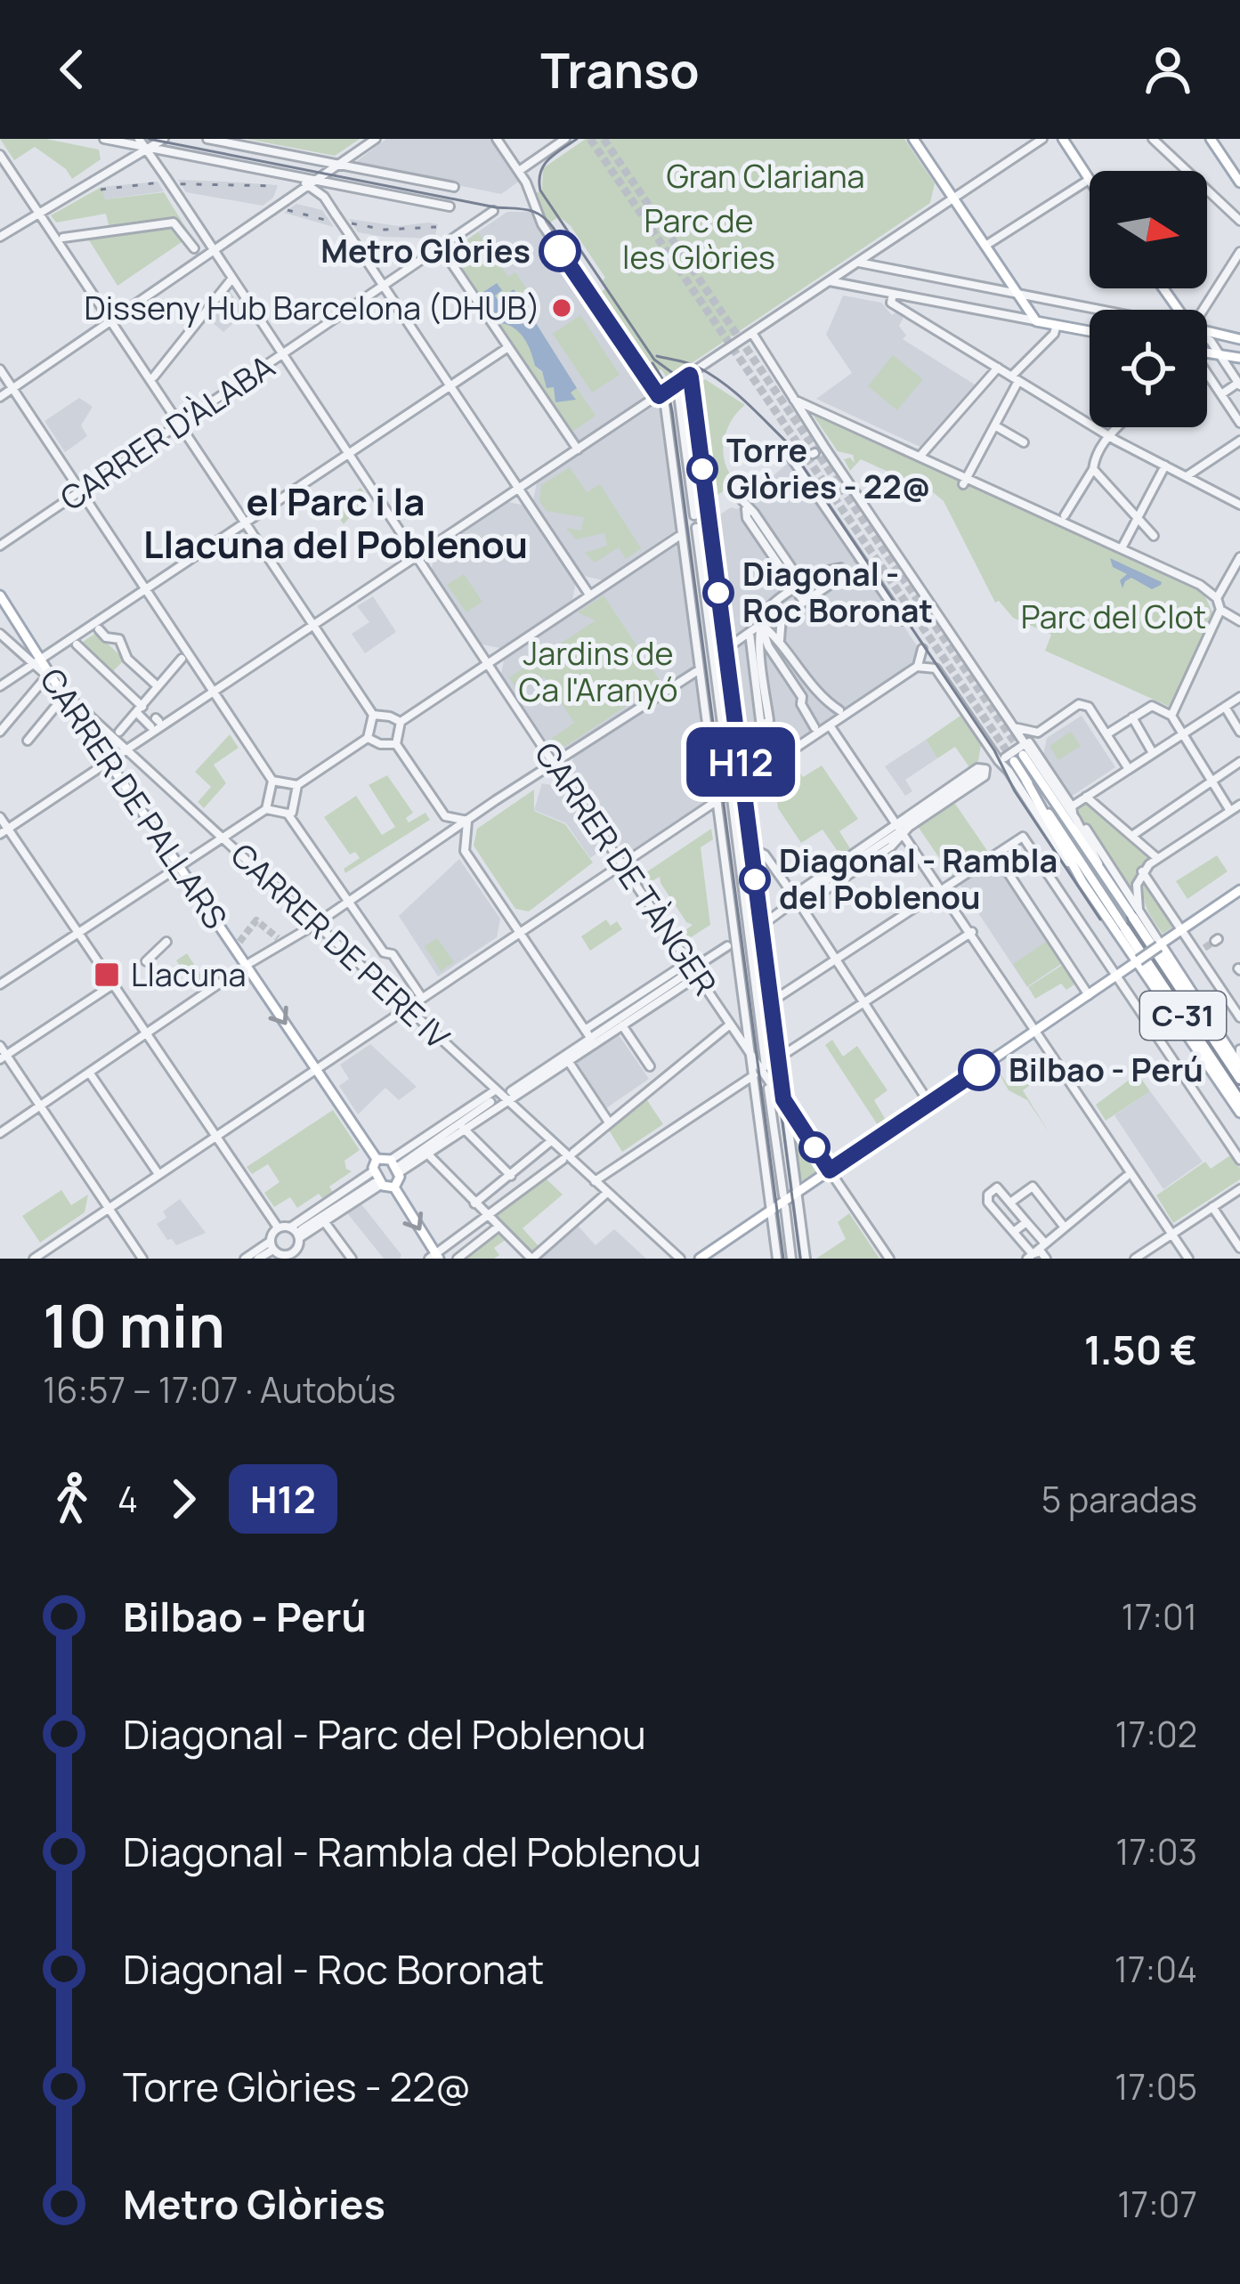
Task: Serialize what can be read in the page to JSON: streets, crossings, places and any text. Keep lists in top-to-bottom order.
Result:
{
  "streets": {
    "highway": ["C-31"],
    "main road": ["CARRER DE PALLARS"],
    "street": ["CARRER D'ÀLABA", "CARRER DE TÀNGER", "CARRER DE PERE IV"]
  },
  "crossings": [
    ["CARRER D'ÀLABA", "CARRER DE TÀNGER"],
    ["CARRER DE PALLARS", "CARRER DE PERE IV"]
  ],
  "districts": ["el Parc i la Llacuna del Poblenou"],
  "parks": [
    "Gran Clariana",
    "Parc de les Glòries",
    "Parc del Clot",
    "Jardins de Ca l'Aranyó"
  ],
  "places": {
    "other": [
      "Metro Glòries",
      "Disseny Hub Barcelona (DHUB)",
      "Torre Glòries - 22@",
      "Diagonal - Roc Boronat",
      "Diagonal - Rambla del Poblenou",
      "Bilbao - Perú"
    ],
    "transit": ["Llacuna"]
  },
  "lines": ["bus line H12"],
  "north": "right",
  "page": {
    "header": "Transo",
    "on_map": "H12",
    "heading": ["10 min", "16:57 – 17:07 · Autobús", "1.50 €"],
    "legs": ["4", "H12", "5 paradas"],
    "list": [
      {
        "name": "Bilbao - Perú",
        "value": "17:01"
      },
      {
        "name": "Diagonal - Parc del Poblenou",
        "value": "17:02"
      },
      {
        "name": "Diagonal - Rambla del Poblenou",
        "value": "17:03"
      },
      {
        "name": "Diagonal - Roc Boronat",
        "value": "17:04"
      },
      {
        "name": "Torre Glòries - 22@",
        "value": "17:05"
      },
      {
        "name": "Metro Glòries",
        "value": "17:07"
      }
    ]
  }
}
